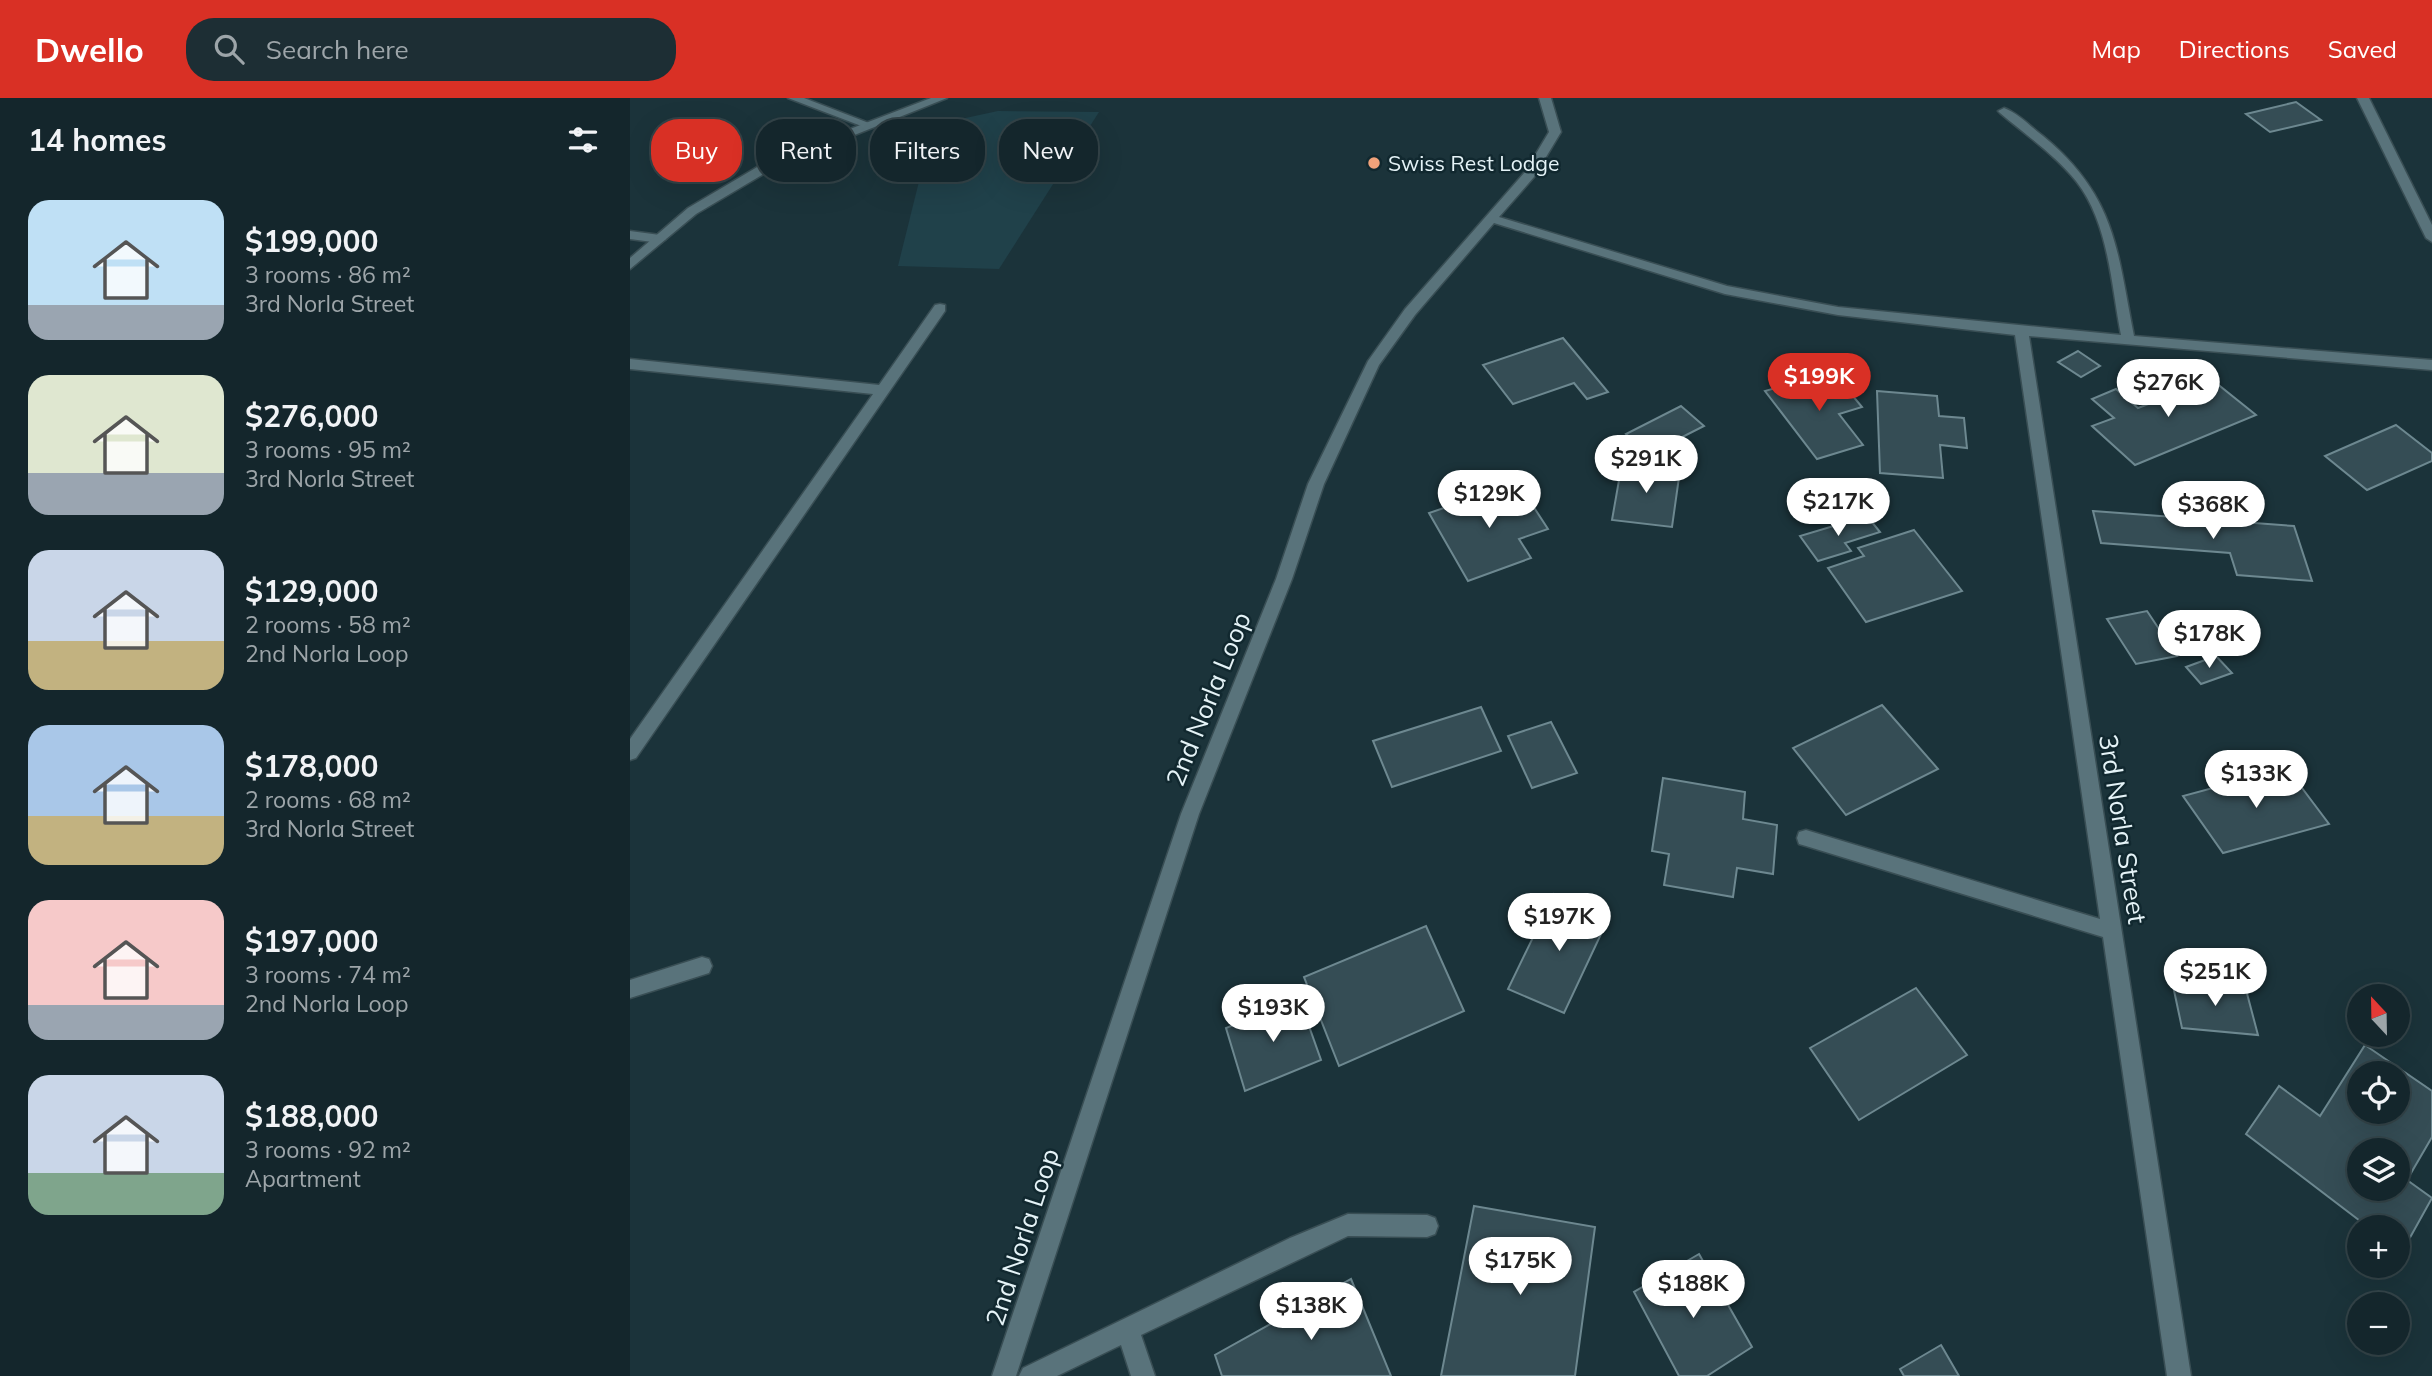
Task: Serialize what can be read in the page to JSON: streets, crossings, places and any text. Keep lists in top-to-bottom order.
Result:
{
  "streets": {
    "street": ["2nd Norla Loop", "3rd Norla Street"]
  },
  "places": ["Swiss Rest Lodge"],
  "north": "top",
  "page": {
    "header": "Dwello",
    "search": "Search here",
    "nav": ["Map", "Directions", "Saved"],
    "heading": "14 homes",
    "chip": [
      "Buy",
      "Rent",
      "Filters",
      "New"
    ],
    "list": [
      {
        "name": "$199,000",
        "note": "3 rooms · 86 m² · 3rd Norla Street"
      },
      {
        "name": "$276,000",
        "note": "3 rooms · 95 m² · 3rd Norla Street"
      },
      {
        "name": "$129,000",
        "note": "2 rooms · 58 m² · 2nd Norla Loop"
      },
      {
        "name": "$178,000",
        "note": "2 rooms · 68 m² · 3rd Norla Street"
      },
      {
        "name": "$197,000",
        "note": "3 rooms · 74 m² · 2nd Norla Loop"
      },
      {
        "name": "$188,000",
        "note": "3 rooms · 92 m² · Apartment"
      }
    ],
    "price": [
      "$199K",
      "$276K",
      "$291K",
      "$129K",
      "$217K",
      "$368K",
      "$178K",
      "$133K",
      "$197K",
      "$251K",
      "$193K",
      "$175K",
      "$188K",
      "$138K"
    ],
    "map_buttons": ["+", "−"]
  }
}
